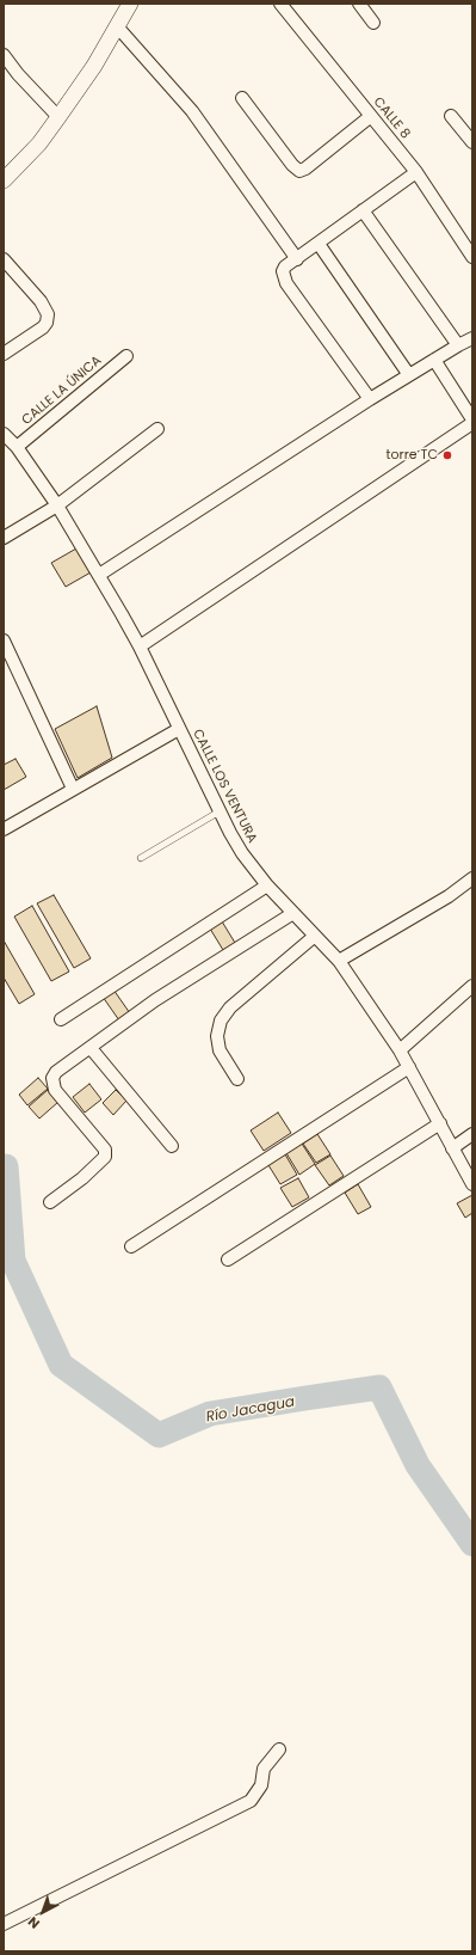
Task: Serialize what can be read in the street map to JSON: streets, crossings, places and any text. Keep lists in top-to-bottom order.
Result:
{
  "streets": {
    "street": ["CALLE 8", "CALLE LA ÚNICA", "CALLE LOS VENTURA"]
  },
  "crossings": [
    ["CALLE LA ÚNICA", "CALLE LOS VENTURA"]
  ],
  "water": ["Río Jacagua"],
  "places": ["torre TC"],
  "north": "bottom left"
}
